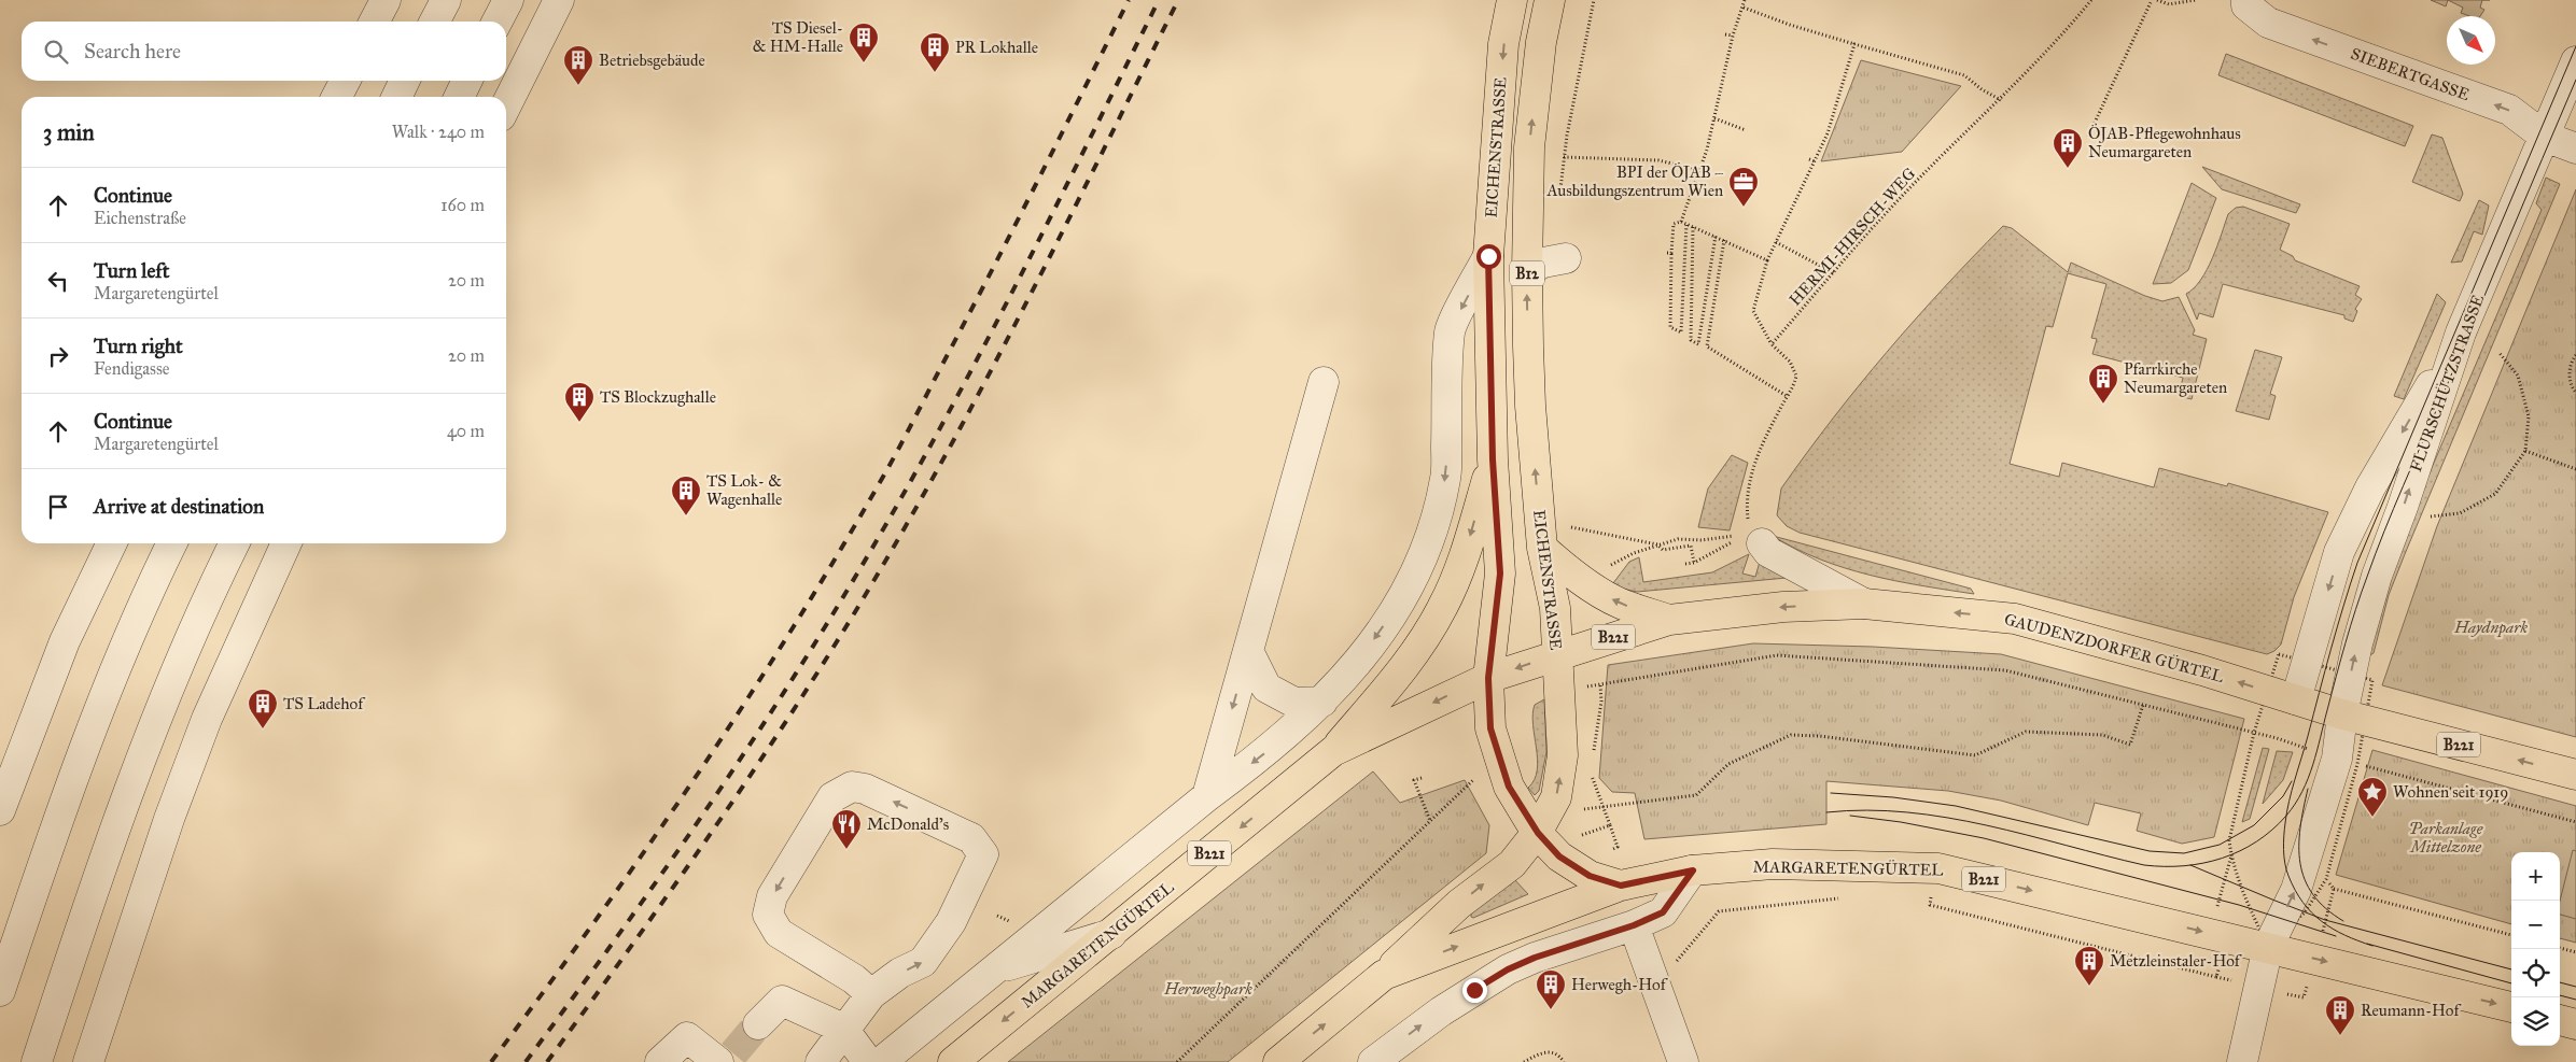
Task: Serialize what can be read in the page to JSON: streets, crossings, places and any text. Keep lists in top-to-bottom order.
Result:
{
  "streets": {
    "main road": [
      "EICHENSTRASSE",
      "B12",
      "B221",
      "GAUDENZDORFER GÜRTEL",
      "MARGARETENGÜRTEL"
    ],
    "street": ["SIEBERTGASSE", "FLURSCHÜTZSTRASSE"],
    "path": ["HERMI-HIRSCH-WEG"]
  },
  "crossings": [
    ["SIEBERTGASSE", "FLURSCHÜTZSTRASSE"],
    ["EICHENSTRASSE", "GAUDENZDORFER GÜRTEL"],
    ["EICHENSTRASSE", "MARGARETENGÜRTEL"],
    ["FLURSCHÜTZSTRASSE", "GAUDENZDORFER GÜRTEL"],
    ["FLURSCHÜTZSTRASSE", "MARGARETENGÜRTEL"],
    ["GAUDENZDORFER GÜRTEL", "MARGARETENGÜRTEL"]
  ],
  "one_way": ["SIEBERTGASSE", "GAUDENZDORFER GÜRTEL"],
  "parks": ["Haydnpark", "Parkanlage Mittelzone", "Herweghpark"],
  "places": {
    "building": [
      "TS Diesel- & HM-Halle",
      "PR Lokhalle",
      "Betriebsgebäude",
      "ÖJAB-Pflegewohnhaus Neumargareten",
      "Pfarrkirche Neumargareten",
      "TS Blockzughalle",
      "TS Lok- & Wagenhalle",
      "TS Ladehof",
      "Metzleinstaler-Hof",
      "Herwegh-Hof",
      "Reumann-Hof"
    ],
    "office": ["BPI der ÖJAB – Ausbildungszentrum Wien"],
    "place": ["Wohnen seit 1919"],
    "restaurant": ["McDonald's"]
  },
  "north": "bottom right",
  "page": {
    "search": "Search here",
    "heading": ["3 min", "Walk · 240 m"],
    "list": [
      ["Continue", "Eichenstraße", "160 m"],
      ["Turn left", "Margaretengürtel", "20 m"],
      ["Turn right", "Fendigasse", "20 m"],
      ["Continue", "Margaretengürtel", "40 m"],
      "Arrive at destination"
    ],
    "map_buttons": ["+", "−"]
  }
}
